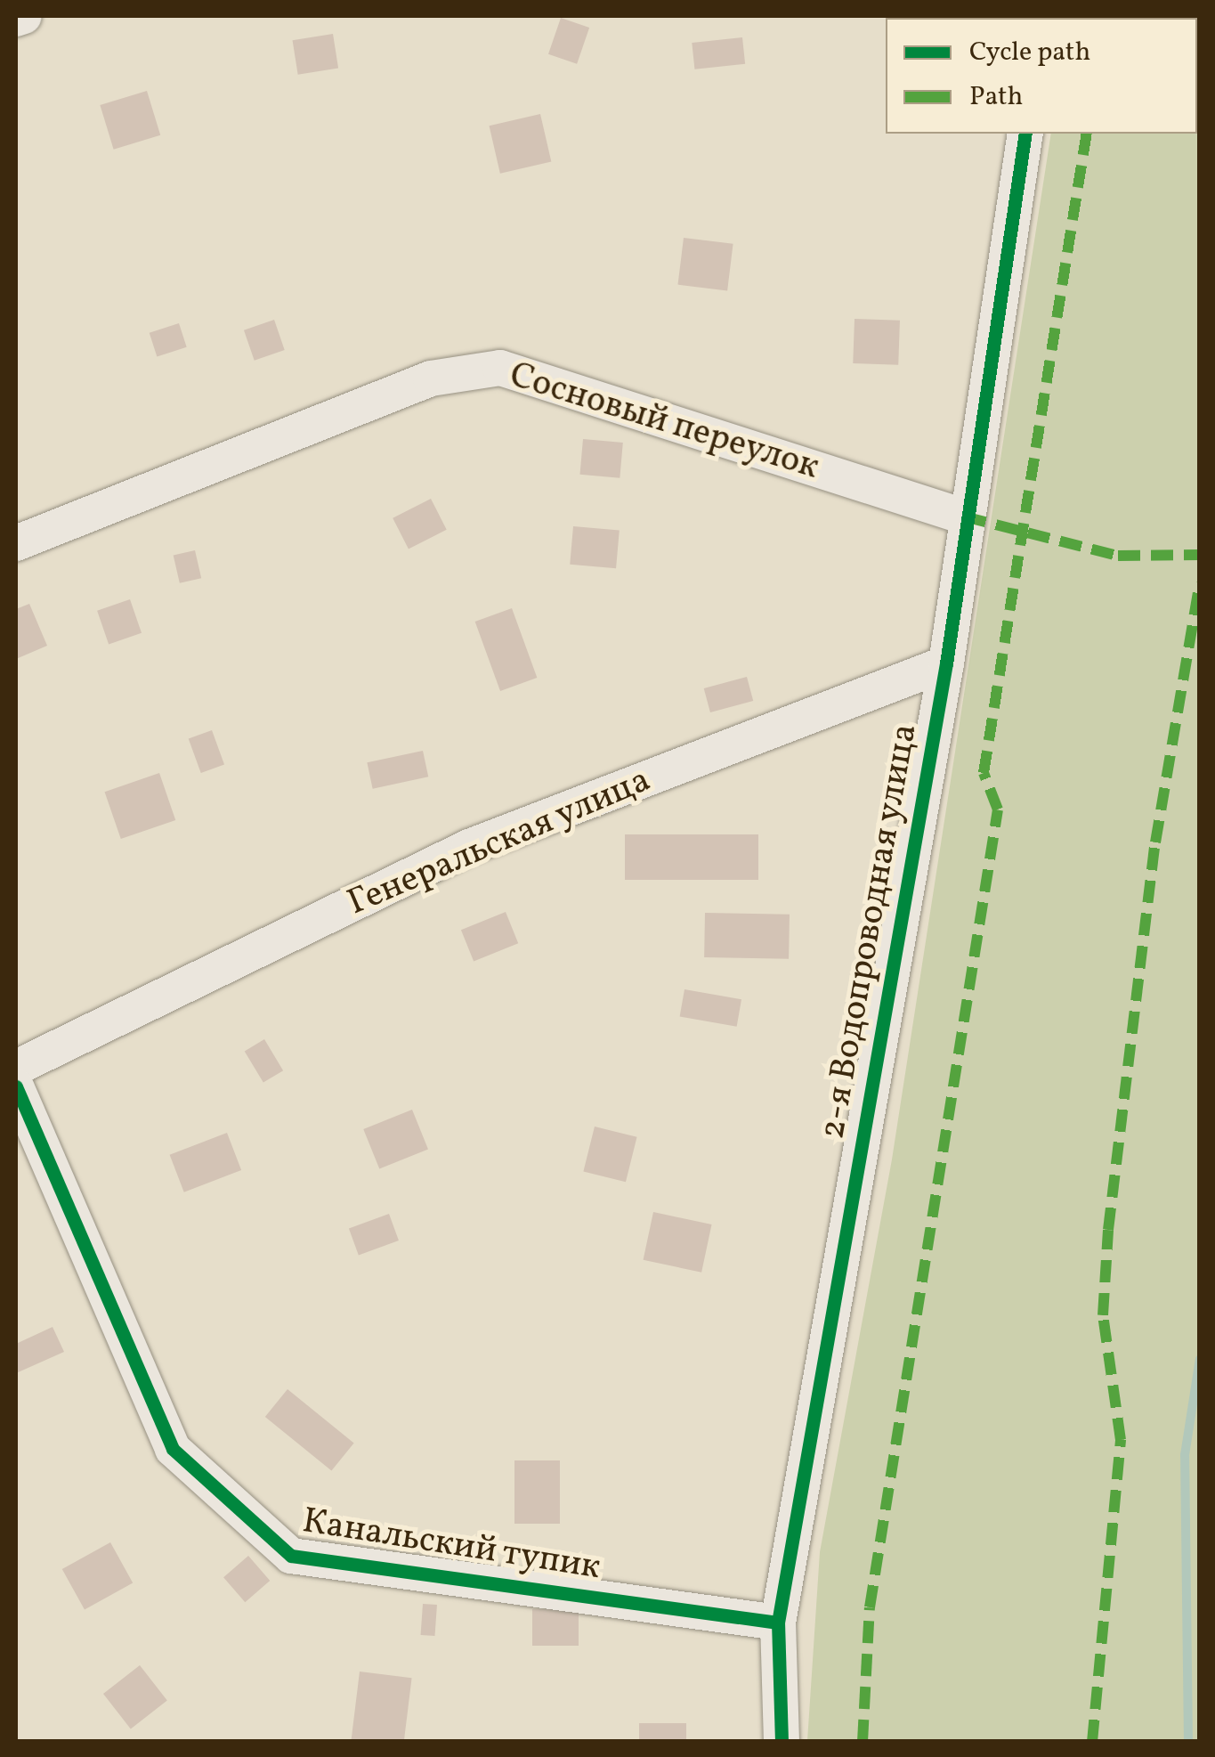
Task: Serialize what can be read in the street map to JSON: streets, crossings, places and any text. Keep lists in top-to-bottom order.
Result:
{
  "streets": {
    "street": [
      "Сосновый переулок",
      "Генеральская улица",
      "2-я Водопроводная улица",
      "Канальский тупик"
    ]
  },
  "crossings": [
    ["Сосновый переулок", "2-я Водопроводная улица"],
    ["Генеральская улица", "2-я Водопроводная улица"],
    ["2-я Водопроводная улица", "Канальский тупик"]
  ],
  "legend": ["Cycle path", "Path"]
}
